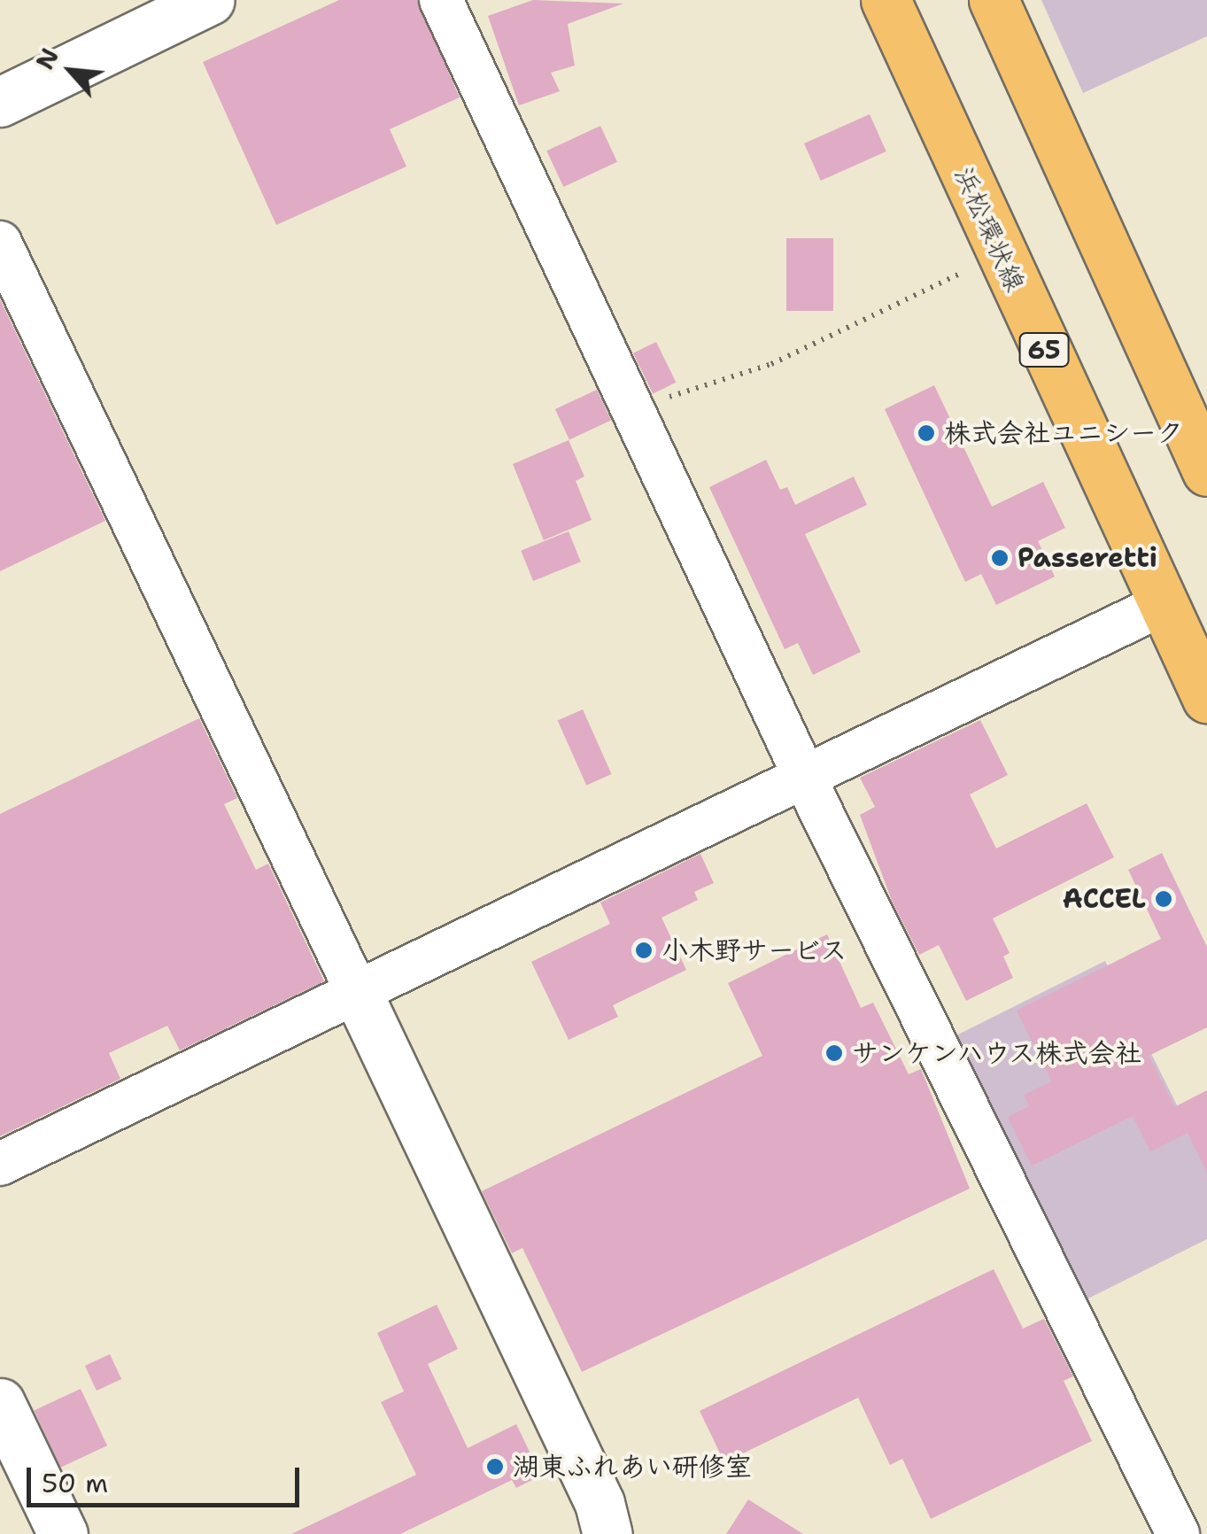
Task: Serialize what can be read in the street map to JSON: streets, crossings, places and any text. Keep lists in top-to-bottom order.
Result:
{
  "streets": {
    "main road": ["浜松環状線", "65"]
  },
  "places": [
    "株式会社ユニシーク",
    "Passeretti",
    "ACCEL",
    "小木野サービス",
    "サンケンハウス株式会社",
    "湖東ふれあい研修室"
  ],
  "scale_bar": "50 m",
  "north": "top left"
}
